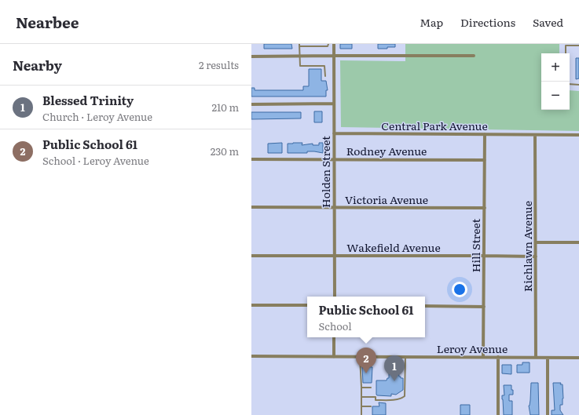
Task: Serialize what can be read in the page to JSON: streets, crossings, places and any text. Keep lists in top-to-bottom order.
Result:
{
  "streets": {
    "street": [
      "Central Park Avenue",
      "Rodney Avenue",
      "Holden Street",
      "Victoria Avenue",
      "Hill Street",
      "Richlawn Avenue",
      "Wakefield Avenue",
      "Leroy Avenue"
    ]
  },
  "crossings": [
    ["Central Park Avenue", "Holden Street"],
    ["Central Park Avenue", "Hill Street"],
    ["Central Park Avenue", "Richlawn Avenue"],
    ["Rodney Avenue", "Holden Street"],
    ["Rodney Avenue", "Hill Street"],
    ["Holden Street", "Victoria Avenue"],
    ["Holden Street", "Wakefield Avenue"],
    ["Victoria Avenue", "Hill Street"],
    ["Hill Street", "Wakefield Avenue"],
    ["Hill Street", "Leroy Avenue"],
    ["Richlawn Avenue", "Wakefield Avenue"],
    ["Richlawn Avenue", "Leroy Avenue"]
  ],
  "page": {
    "header": "Nearbee",
    "nav": ["Map", "Directions", "Saved"],
    "heading": ["Nearby", "2 results"],
    "map_buttons": ["+", "−"],
    "list": [
      {
        "mark": "1",
        "name": "Blessed Trinity",
        "note": "Church · Leroy Avenue",
        "value": "210 m"
      },
      {
        "mark": "2",
        "name": "Public School 61",
        "note": "School · Leroy Avenue",
        "value": "230 m"
      }
    ],
    "popup": ["Public School 61", "School"],
    "pins": ["2", "1"]
  }
}
